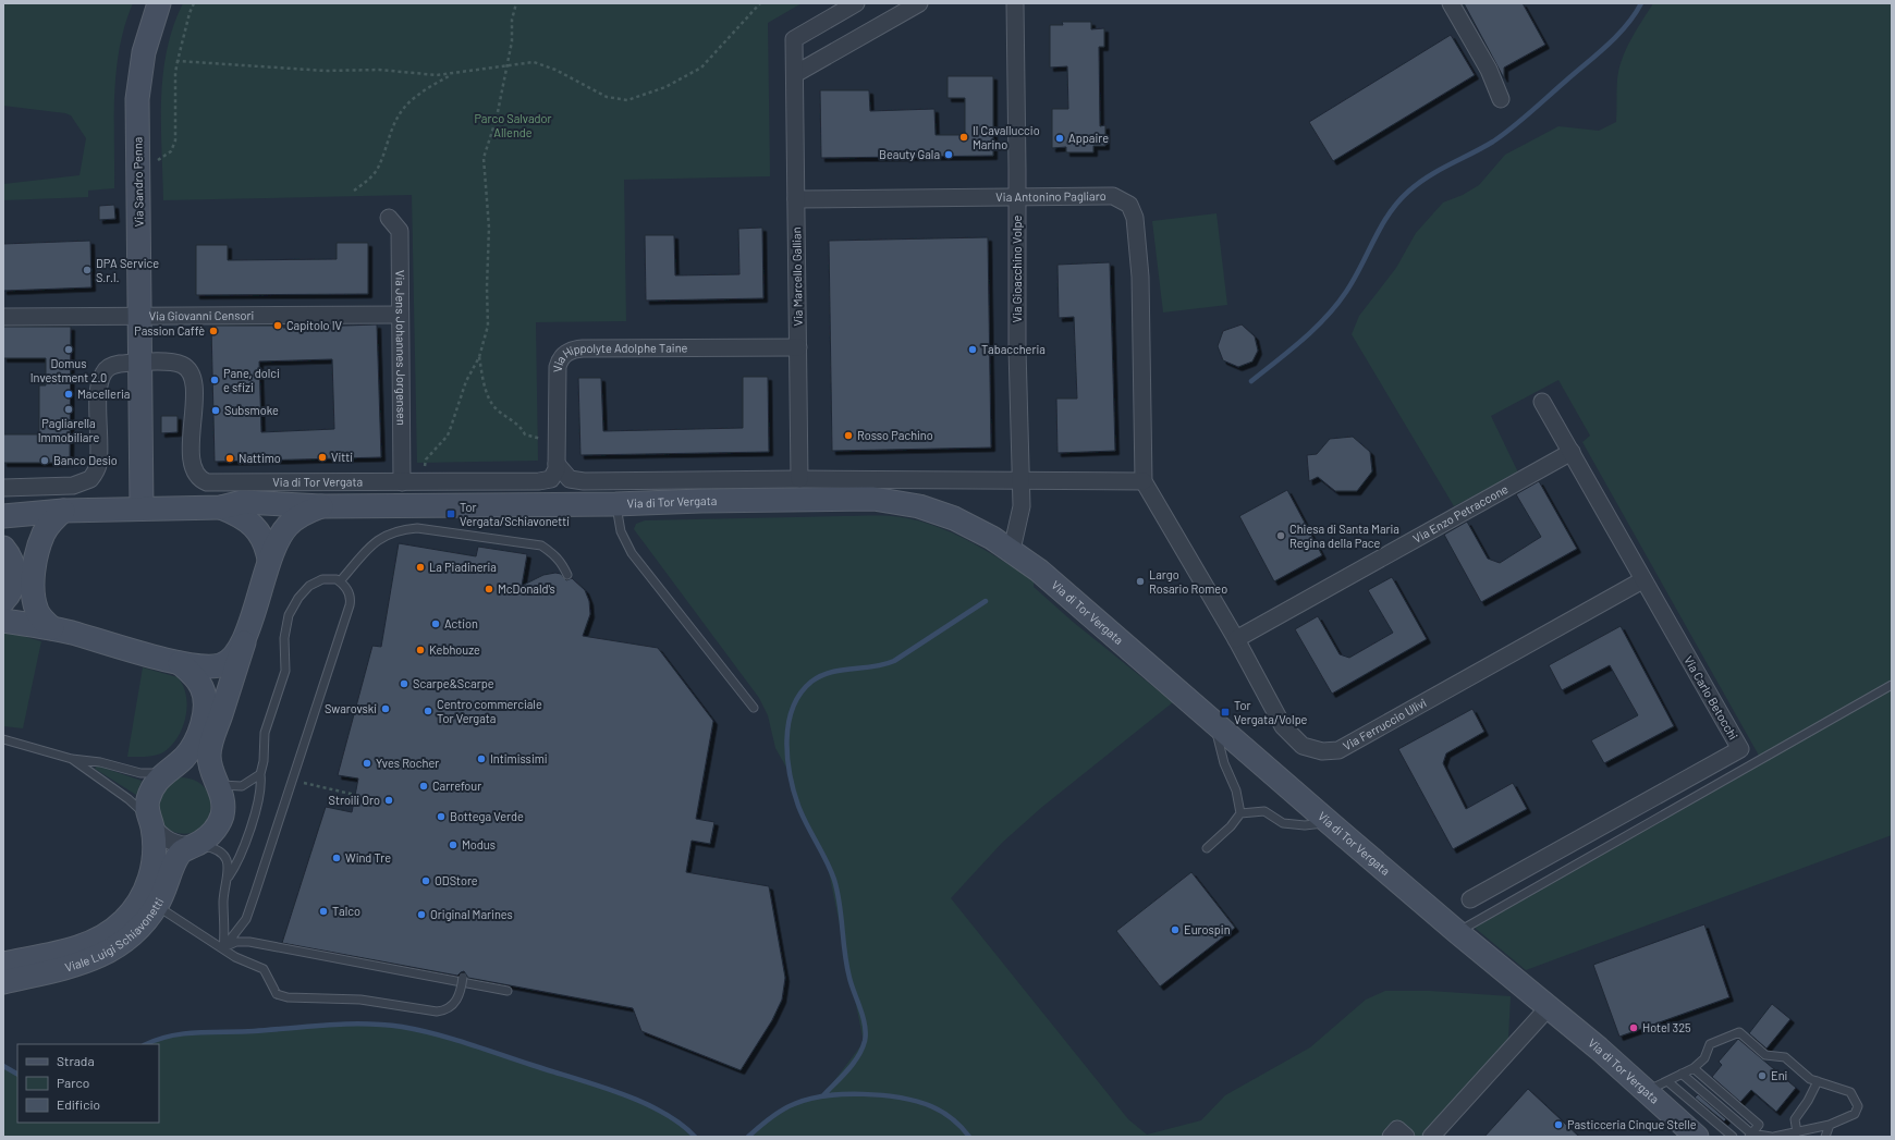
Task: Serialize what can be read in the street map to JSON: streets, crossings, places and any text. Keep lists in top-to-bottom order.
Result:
{
  "streets": {
    "main road": ["Via Sandro Penna", "Via di Tor Vergata", "Viale Luigi Schiavonetti"],
    "street": [
      "Via Antonino Pagliaro",
      "Via Gioacchino Volpe",
      "Via Marcello Gallian",
      "Via Giovanni Censori",
      "Via Jens Johannes Jorgensen",
      "Via Hippolyte Adolphe Taine",
      "Via Enzo Petraccone",
      "Via Carlo Betocchi",
      "Via Ferruccio Ulivi"
    ]
  },
  "crossings": [
    ["Via Sandro Penna", "Via Giovanni Censori"],
    ["Via Sandro Penna", "Via di Tor Vergata"],
    ["Via Antonino Pagliaro", "Via Gioacchino Volpe"],
    ["Via Antonino Pagliaro", "Via Marcello Gallian"],
    ["Via Antonino Pagliaro", "Via di Tor Vergata"],
    ["Via Antonino Pagliaro", "Via Ferruccio Ulivi"],
    ["Via Gioacchino Volpe", "Via di Tor Vergata"],
    ["Via Marcello Gallian", "Via Hippolyte Adolphe Taine"],
    ["Via Marcello Gallian", "Via di Tor Vergata"],
    ["Via Giovanni Censori", "Via Jens Johannes Jorgensen"],
    ["Via Jens Johannes Jorgensen", "Via di Tor Vergata"],
    ["Via Hippolyte Adolphe Taine", "Via di Tor Vergata"],
    ["Via di Tor Vergata", "Via Ferruccio Ulivi"],
    ["Via di Tor Vergata", "Viale Luigi Schiavonetti"],
    ["Via Enzo Petraccone", "Via Carlo Betocchi"],
    ["Via Enzo Petraccone", "Via Ferruccio Ulivi"],
    ["Via Carlo Betocchi", "Via Ferruccio Ulivi"]
  ],
  "parks": ["Parco Salvador Allende"],
  "places": {
    "other": [
      "Il Cavalluccio Marino",
      "Appaire",
      "Beauty Gala",
      "DPA Service S.r.l.",
      "Capitolo IV",
      "Passion Caffè",
      "Domus Investment 2.0",
      "Tabaccheria",
      "Pane, dolci e sfizi",
      "Macelleria",
      "Pagliarella Immobiliare",
      "Subsmoke",
      "Rosso Pachino",
      "Vitti",
      "Nattimo",
      "Banco Desio",
      "Chiesa di Santa Maria Regina della Pace",
      "La Piadineria",
      "Largo Rosario Romeo",
      "McDonald's",
      "Action",
      "Kebhouze",
      "Scarpe&Scarpe",
      "Swarovski",
      "Centro commerciale Tor Vergata",
      "Intimissimi",
      "Yves Rocher",
      "Carrefour",
      "Stroili Oro",
      "Bottega Verde",
      "Modus",
      "Wind Tre",
      "ODStore",
      "Talco",
      "Original Marines",
      "Eurospin",
      "Hotel 325",
      "Eni",
      "Pasticceria Cinque Stelle"
    ],
    "transit": ["Tor Vergata/Schiavonetti", "Tor Vergata/Volpe"]
  },
  "legend": ["Strada", "Parco", "Edificio"]
}
